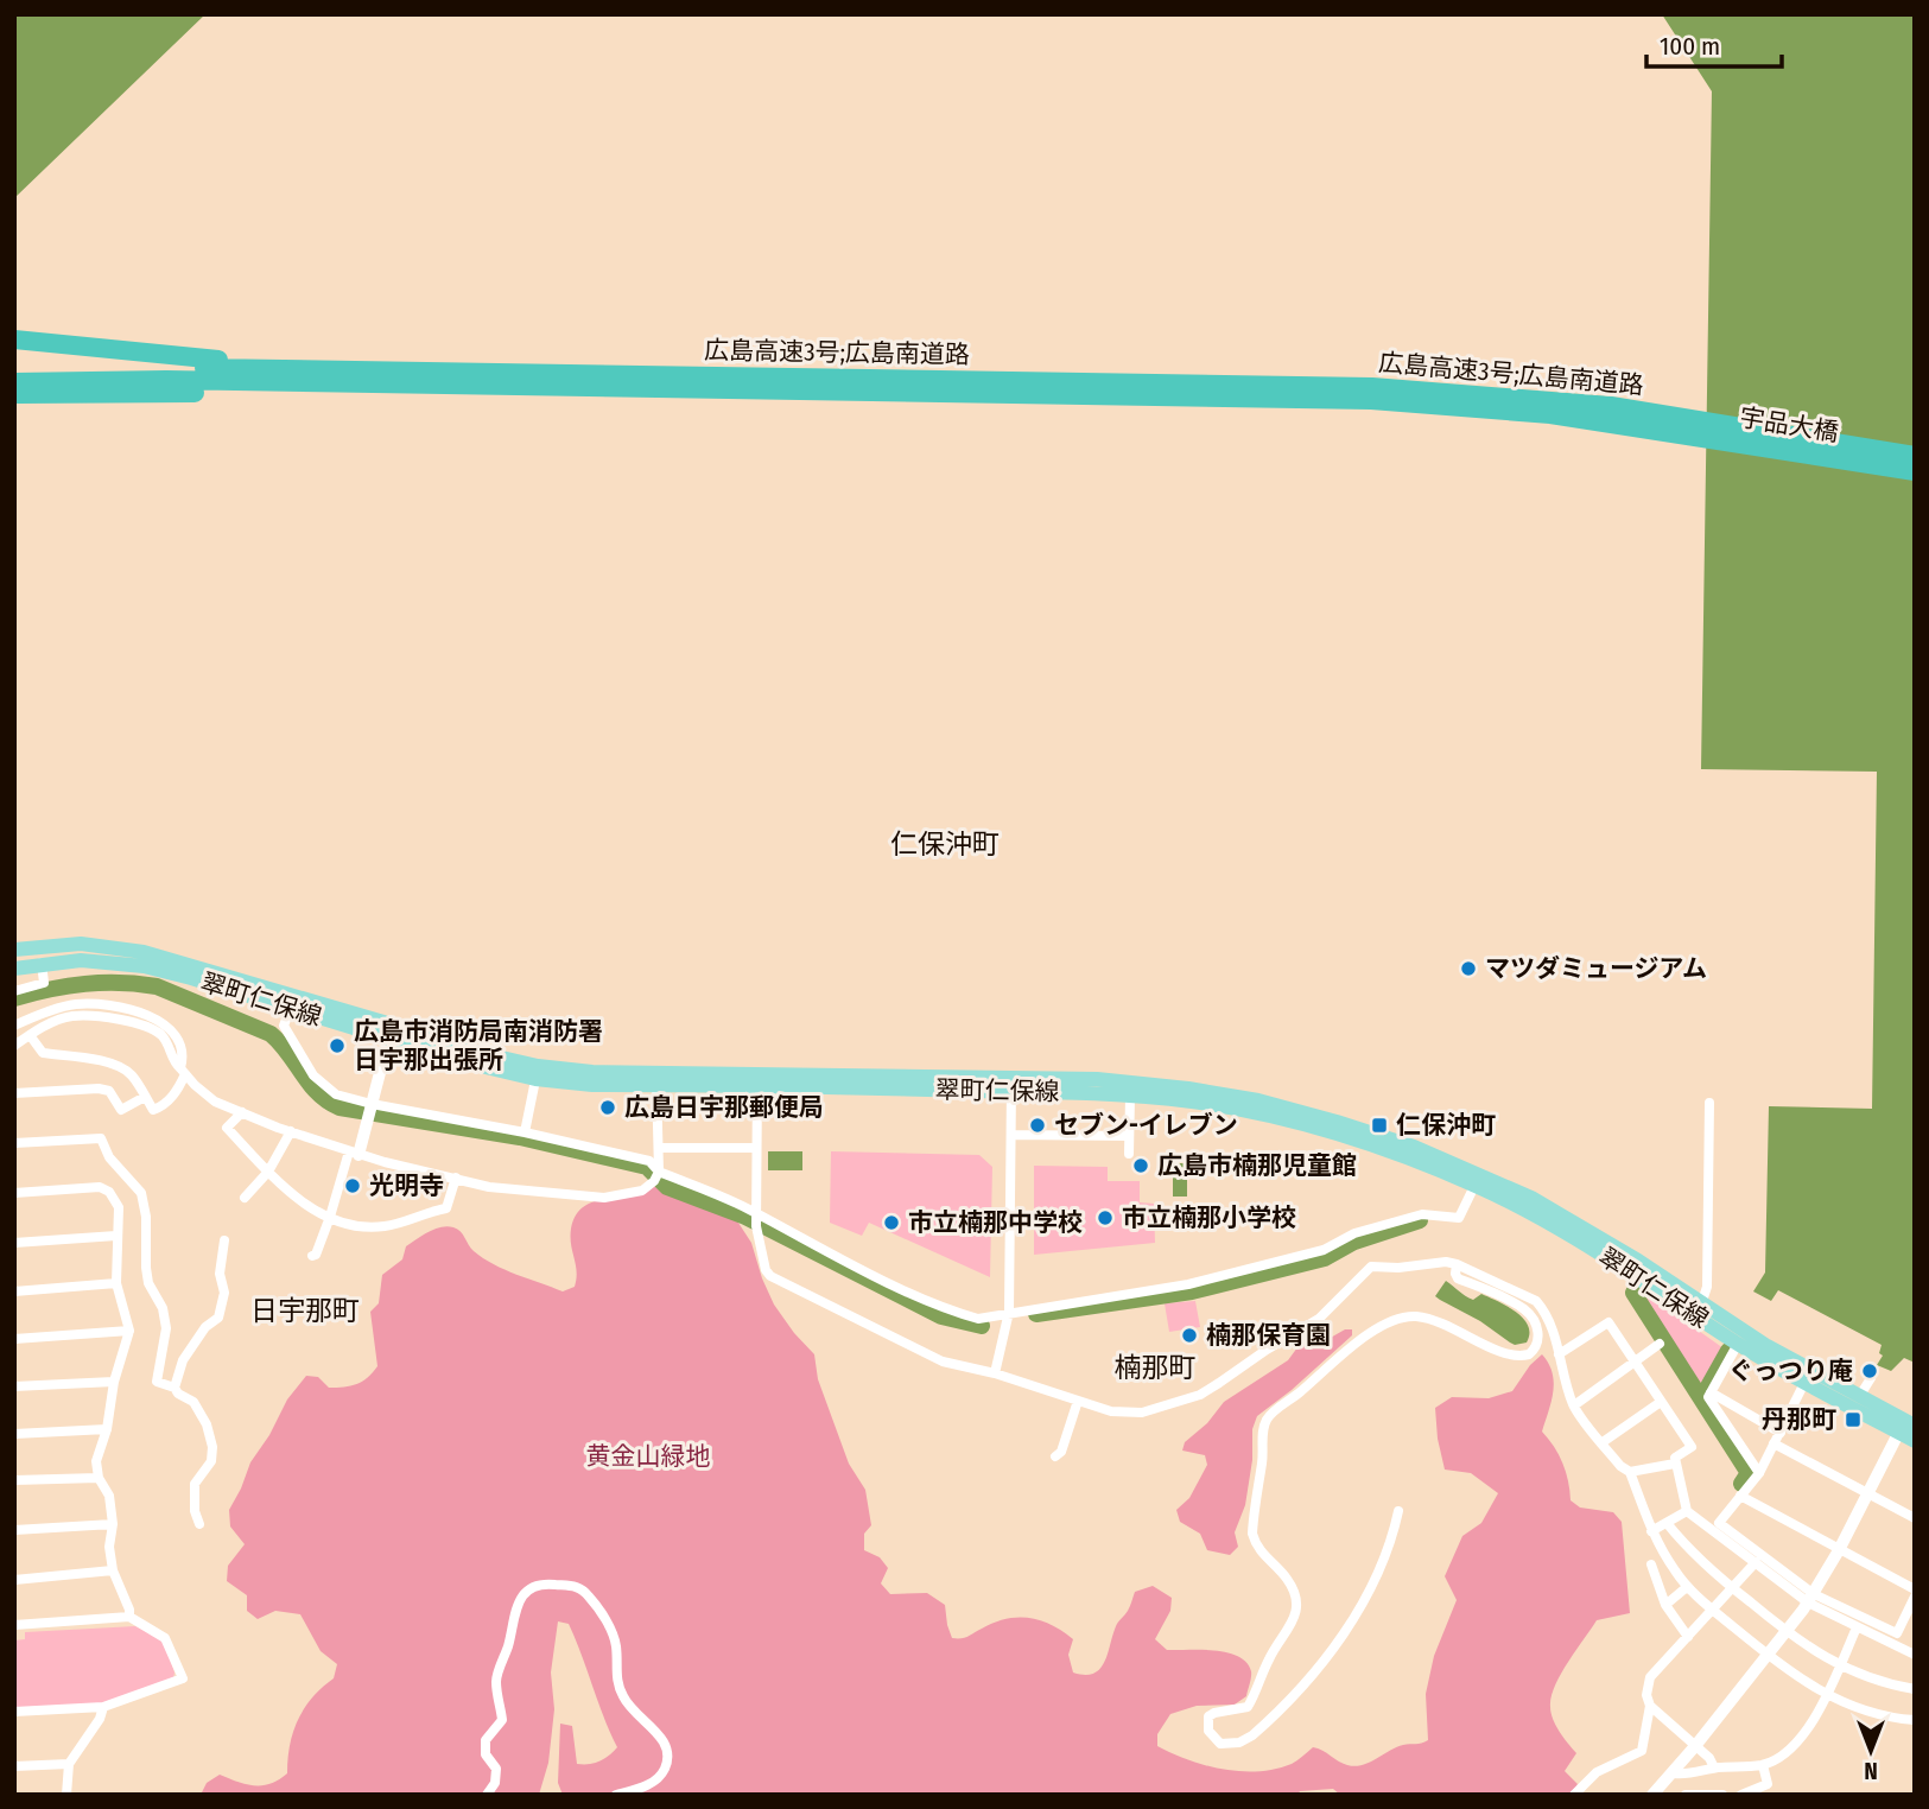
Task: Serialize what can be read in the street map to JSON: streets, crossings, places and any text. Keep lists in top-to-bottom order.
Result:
{
  "streets": {
    "highway": ["広島高速3号;広島南道路", "宇品大橋"],
    "main road": ["翠町仁保線"]
  },
  "crossings": [
    ["広島高速3号;広島南道路", "宇品大橋"]
  ],
  "districts": ["仁保沖町", "日宇那町", "楠那町"],
  "parks": ["黄金山緑地"],
  "places": {
    "other": [
      "マツダミュージアム",
      "広島市消防局南消防署 日宇那出張所",
      "広島日宇那郵便局",
      "セブン-イレブン",
      "広島市楠那児童館",
      "光明寺",
      "市立楠那小学校",
      "市立楠那中学校",
      "楠那保育園",
      "ぐっつり庵"
    ],
    "transit": ["仁保沖町", "丹那町"]
  },
  "scale_bar": "100 m",
  "north": "bottom"
}
